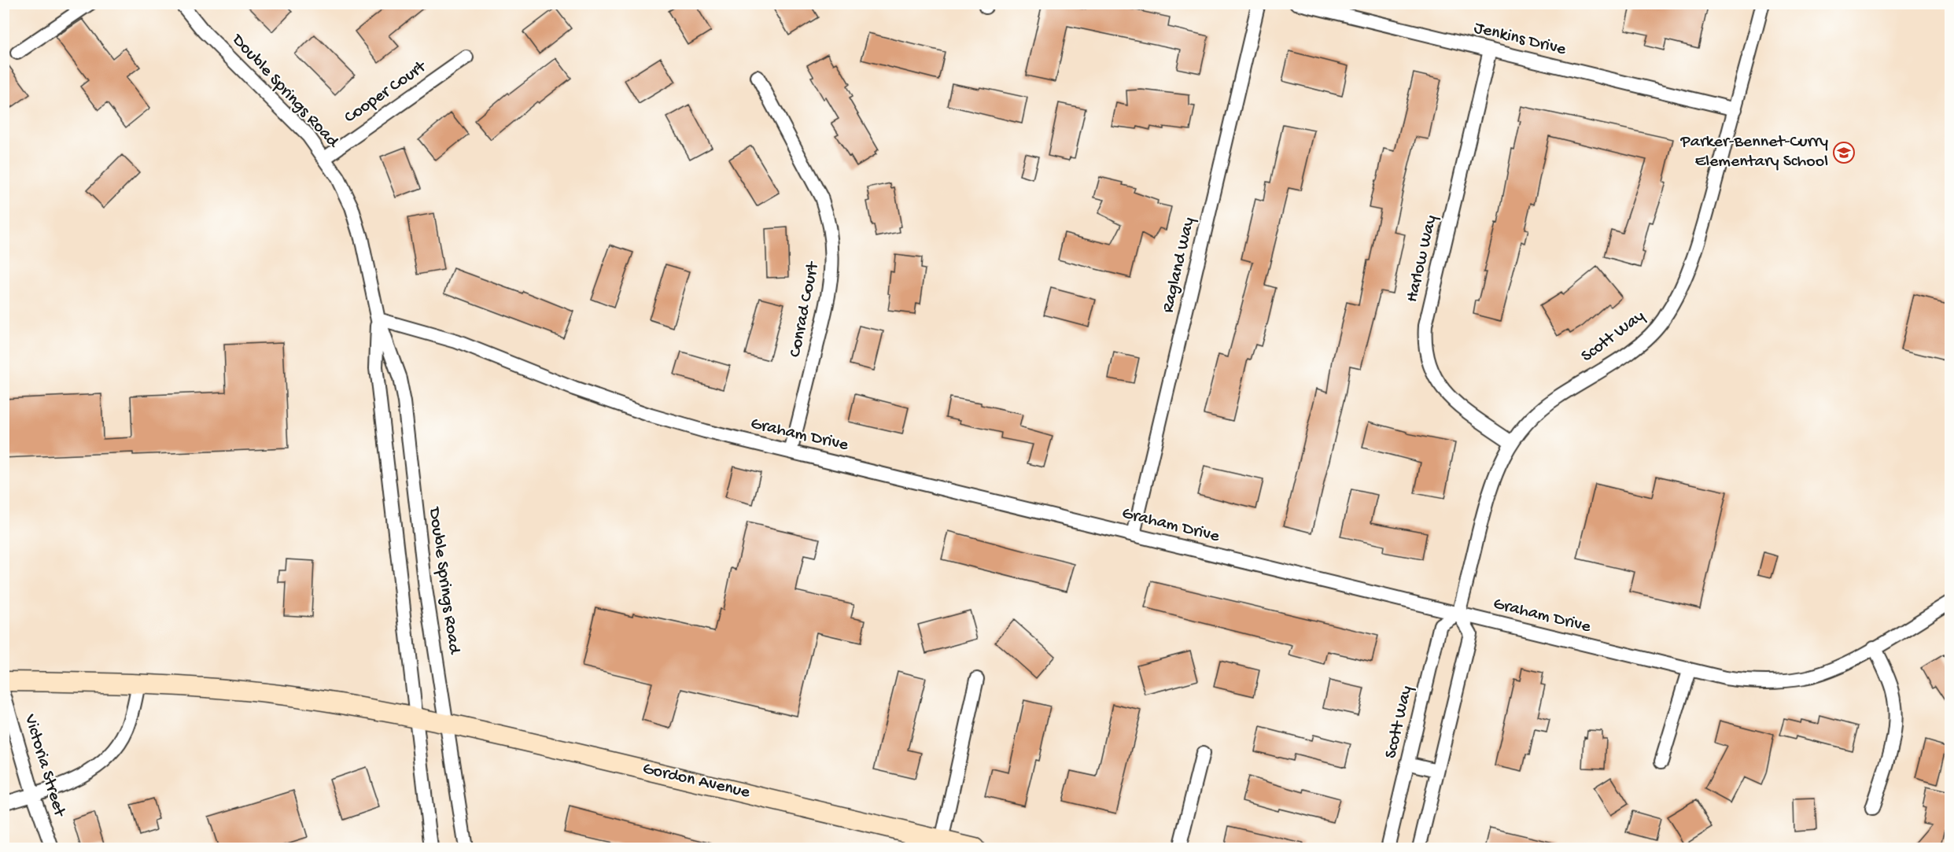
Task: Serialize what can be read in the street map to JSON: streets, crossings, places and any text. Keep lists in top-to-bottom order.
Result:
{
  "streets": {
    "main road": ["Gordon Avenue"],
    "street": [
      "Jenkins Drive",
      "Double Springs Road",
      "Cooper Court",
      "Harlow Way",
      "Ragland Way",
      "Conrad Court",
      "Scott Way",
      "Graham Drive",
      "Victoria Street"
    ]
  },
  "crossings": [
    ["Jenkins Drive", "Harlow Way"],
    ["Jenkins Drive", "Scott Way"],
    ["Double Springs Road", "Cooper Court"],
    ["Double Springs Road", "Graham Drive"],
    ["Double Springs Road", "Gordon Avenue"],
    ["Harlow Way", "Scott Way"],
    ["Ragland Way", "Graham Drive"],
    ["Conrad Court", "Graham Drive"],
    ["Scott Way", "Graham Drive"]
  ],
  "places": {
    "school or university": ["Parker-Bennet-Curry Elementary School"]
  }
}
